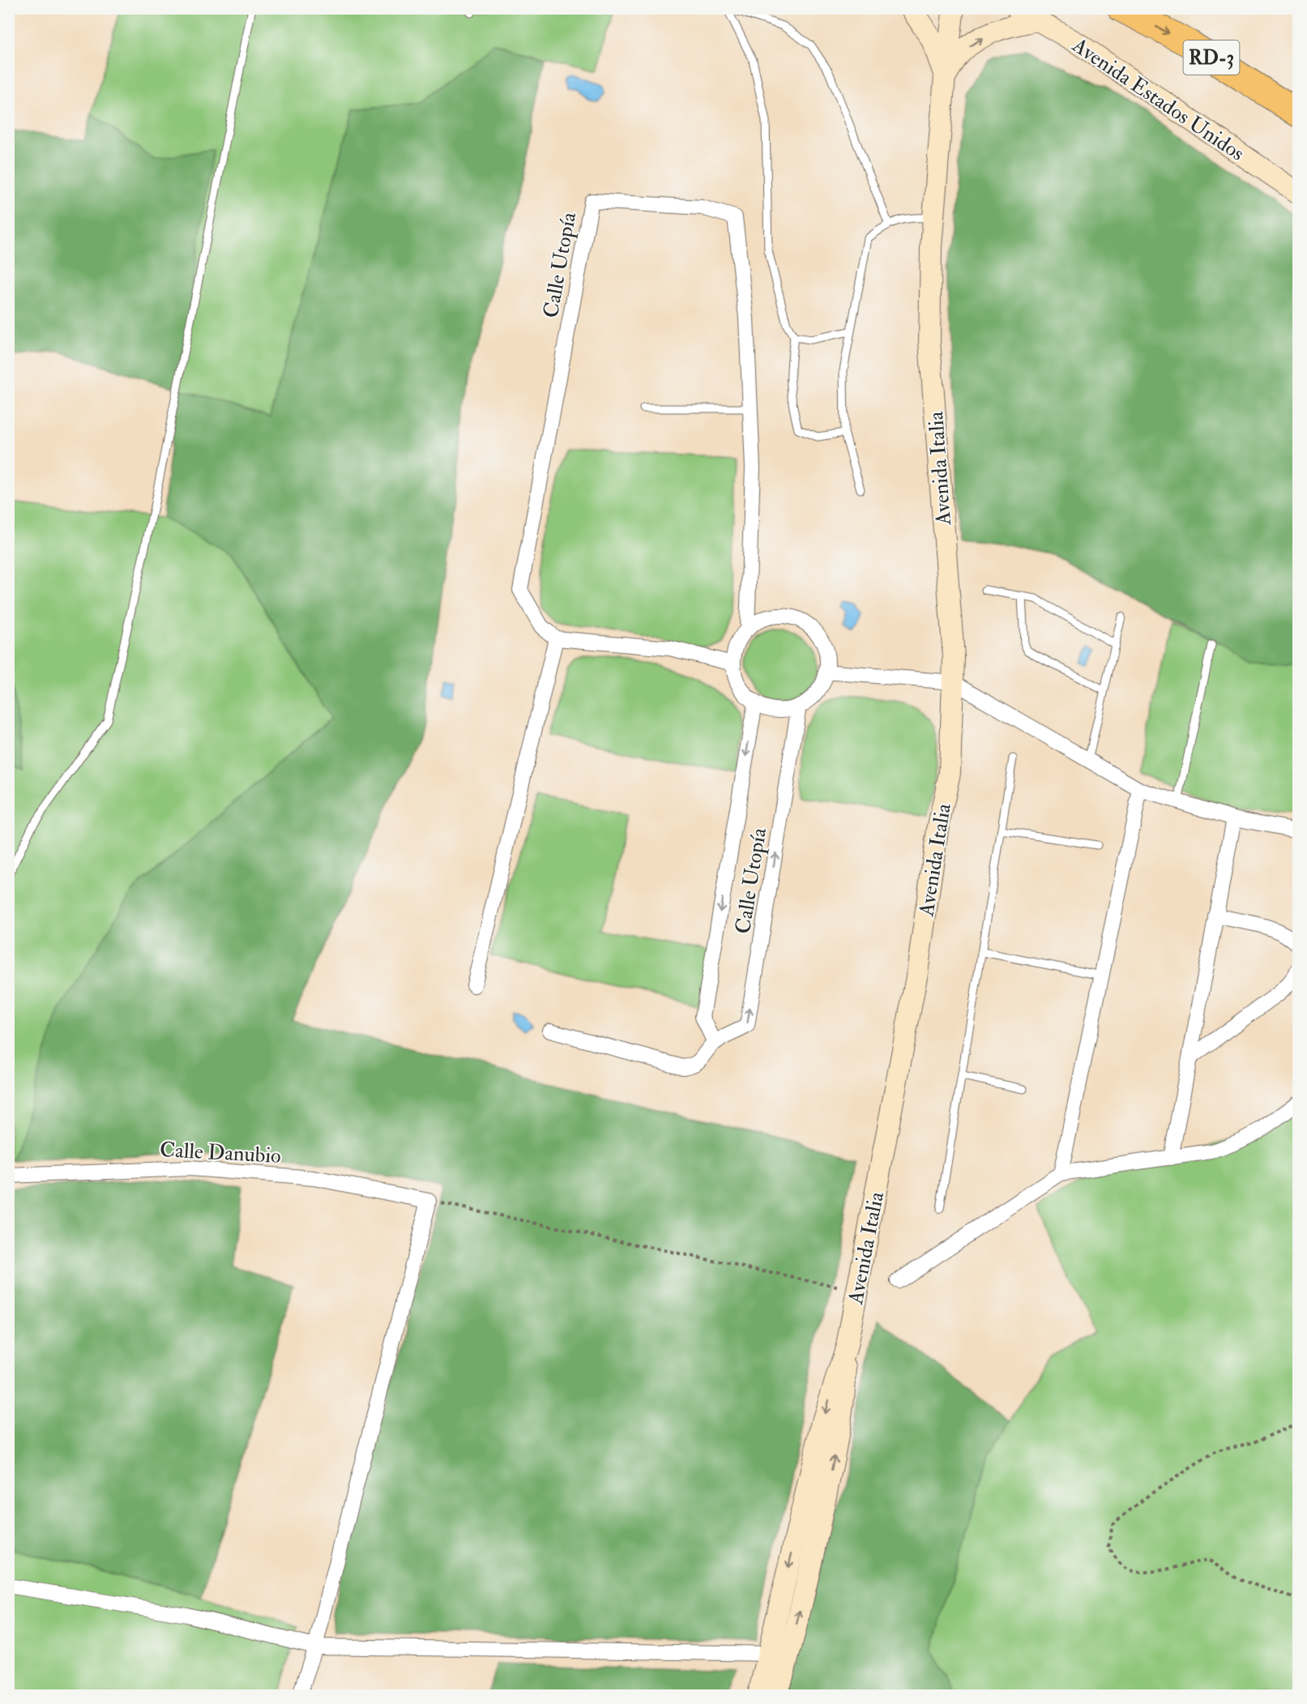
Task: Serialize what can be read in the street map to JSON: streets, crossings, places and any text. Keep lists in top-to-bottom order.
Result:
{
  "streets": {
    "highway": ["RD-3"],
    "street": [
      "Avenida Estados Unidos",
      "Calle Utopía",
      "Avenida Italia",
      "Calle Danubio"
    ]
  }
}
